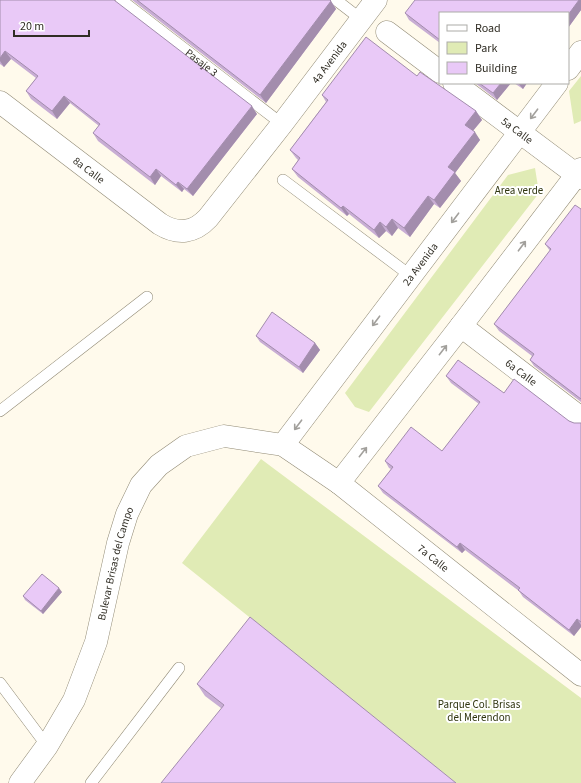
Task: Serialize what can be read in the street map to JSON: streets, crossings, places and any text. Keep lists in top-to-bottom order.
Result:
{
  "streets": {
    "street": [
      "4a Avenida",
      "5a Calle",
      "8a Calle",
      "2a Avenida",
      "6a Calle",
      "7a Calle",
      "Bulevar Brisas del Campo"
    ],
    "lane": ["Pasaje 3"]
  },
  "crossings": [
    ["Pasaje 3", "4a Avenida"],
    ["4a Avenida", "8a Calle"],
    ["5a Calle", "2a Avenida"],
    ["2a Avenida", "7a Calle"],
    ["2a Avenida", "Bulevar Brisas del Campo"],
    ["7a Calle", "Bulevar Brisas del Campo"]
  ],
  "parks": ["Area verde", "Parque Col. Brisas del Merendon"],
  "legend": ["Road", "Park", "Building"],
  "scale_bar": "20 m"
}
